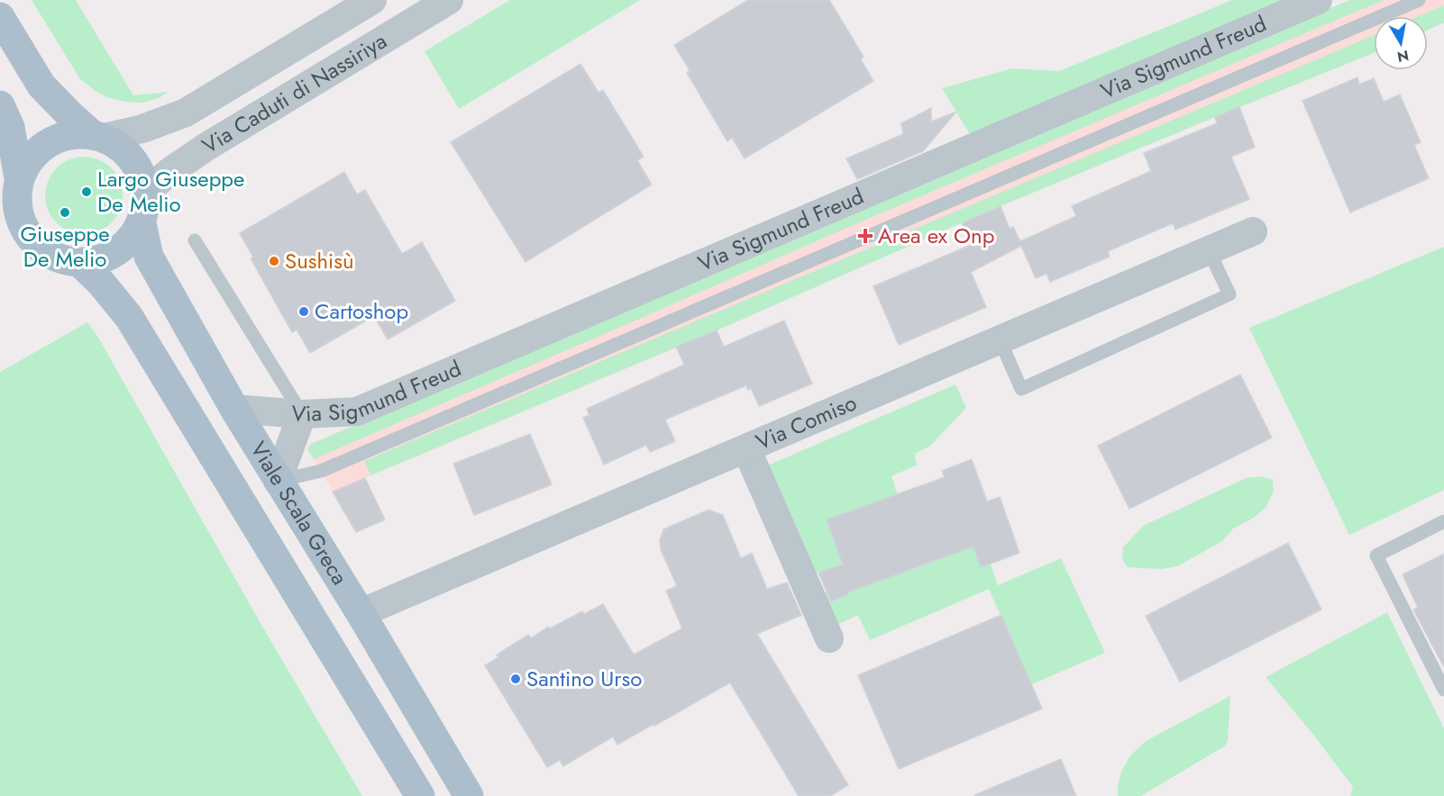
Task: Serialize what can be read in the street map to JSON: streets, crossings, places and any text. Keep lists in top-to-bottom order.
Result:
{
  "streets": {
    "main road": ["Viale Scala Greca"],
    "street": ["Via Sigmund Freud", "Via Caduti di Nassiriya", "Via Comiso"]
  },
  "crossings": [
    ["Via Sigmund Freud", "Viale Scala Greca"],
    ["Via Caduti di Nassiriya", "Viale Scala Greca"],
    ["Via Comiso", "Viale Scala Greca"]
  ],
  "places": {
    "other": [
      "Largo Giuseppe De Melio",
      "Giuseppe De Melio",
      "Sushisù",
      "Cartoshop",
      "Santino Urso"
    ],
    "health": ["Area ex Onp"]
  },
  "north": "bottom"
}
